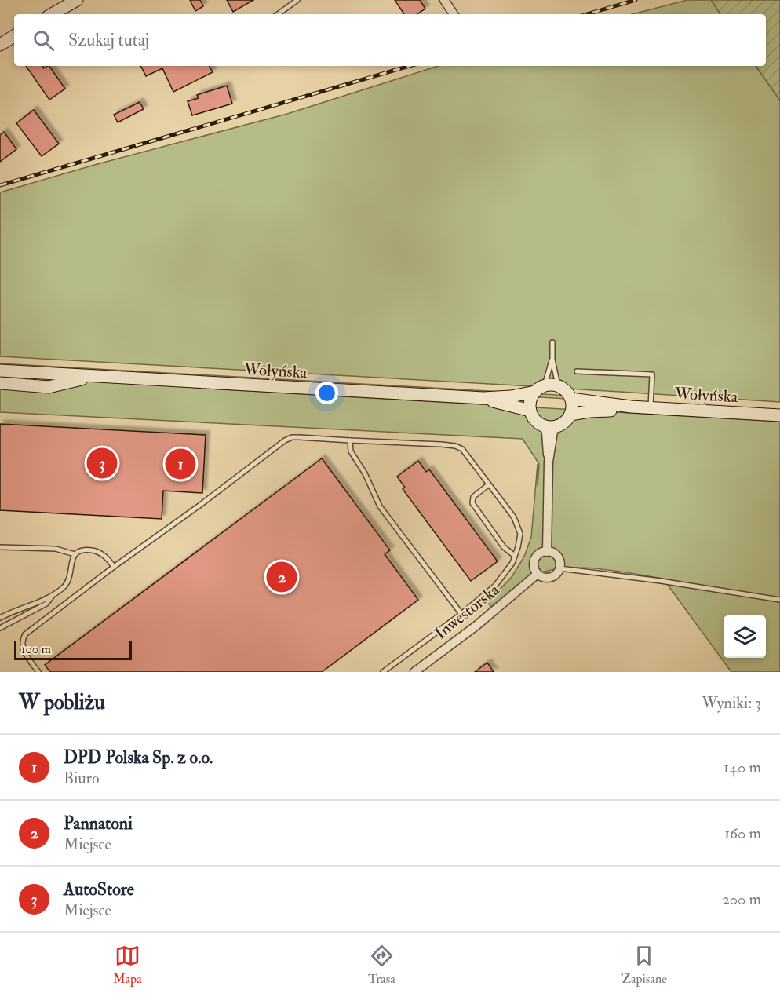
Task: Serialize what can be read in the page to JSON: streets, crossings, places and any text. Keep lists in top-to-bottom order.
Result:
{
  "streets": {
    "main road": ["Wołyńska"],
    "street": ["Inwestorska"]
  },
  "scale_bar": "100 m",
  "page": {
    "search": "Szukaj tutaj",
    "pins": ["3", "1", "2"],
    "scale": "100 m",
    "heading": ["W pobliżu", "Wyniki: 3"],
    "list": [
      {
        "mark": "1",
        "name": "DPD Polska Sp. z o.o.",
        "note": "Biuro",
        "value": "140 m"
      },
      {
        "mark": "2",
        "name": "Pannatoni",
        "note": "Miejsce",
        "value": "160 m"
      },
      {
        "mark": "3",
        "name": "AutoStore",
        "note": "Miejsce",
        "value": "200 m"
      }
    ],
    "nav": ["Mapa", "Trasa", "Zapisane"]
  }
}
